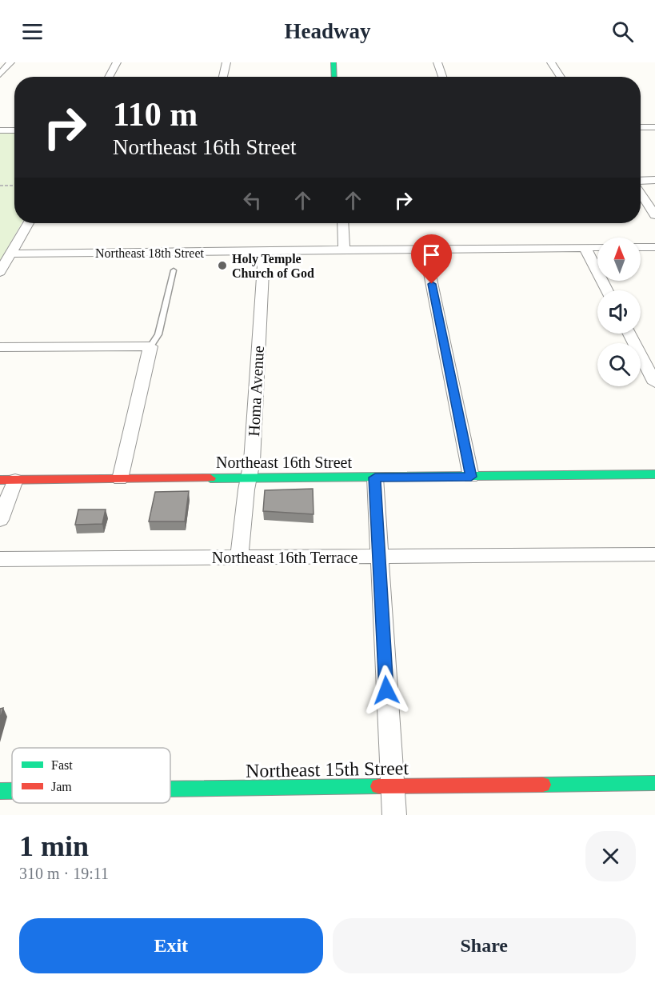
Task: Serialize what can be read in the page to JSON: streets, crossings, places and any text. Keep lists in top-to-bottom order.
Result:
{
  "streets": {
    "street": [
      "Northeast 18th Street",
      "Homa Avenue",
      "Northeast 16th Street",
      "Northeast 16th Terrace",
      "Northeast 15th Street"
    ]
  },
  "crossings": [
    ["Northeast 18th Street", "Homa Avenue"],
    ["Homa Avenue", "Northeast 16th Street"],
    ["Homa Avenue", "Northeast 16th Terrace"]
  ],
  "places": ["Holy Temple Church of God"],
  "legend": ["Fast", "Jam"],
  "north": "top",
  "page": {
    "header": "Headway",
    "turn": ["110 m", "Northeast 16th Street"],
    "heading": ["1 min", "310 m · 19:11"],
    "buttons": ["Exit", "Share"]
  }
}
